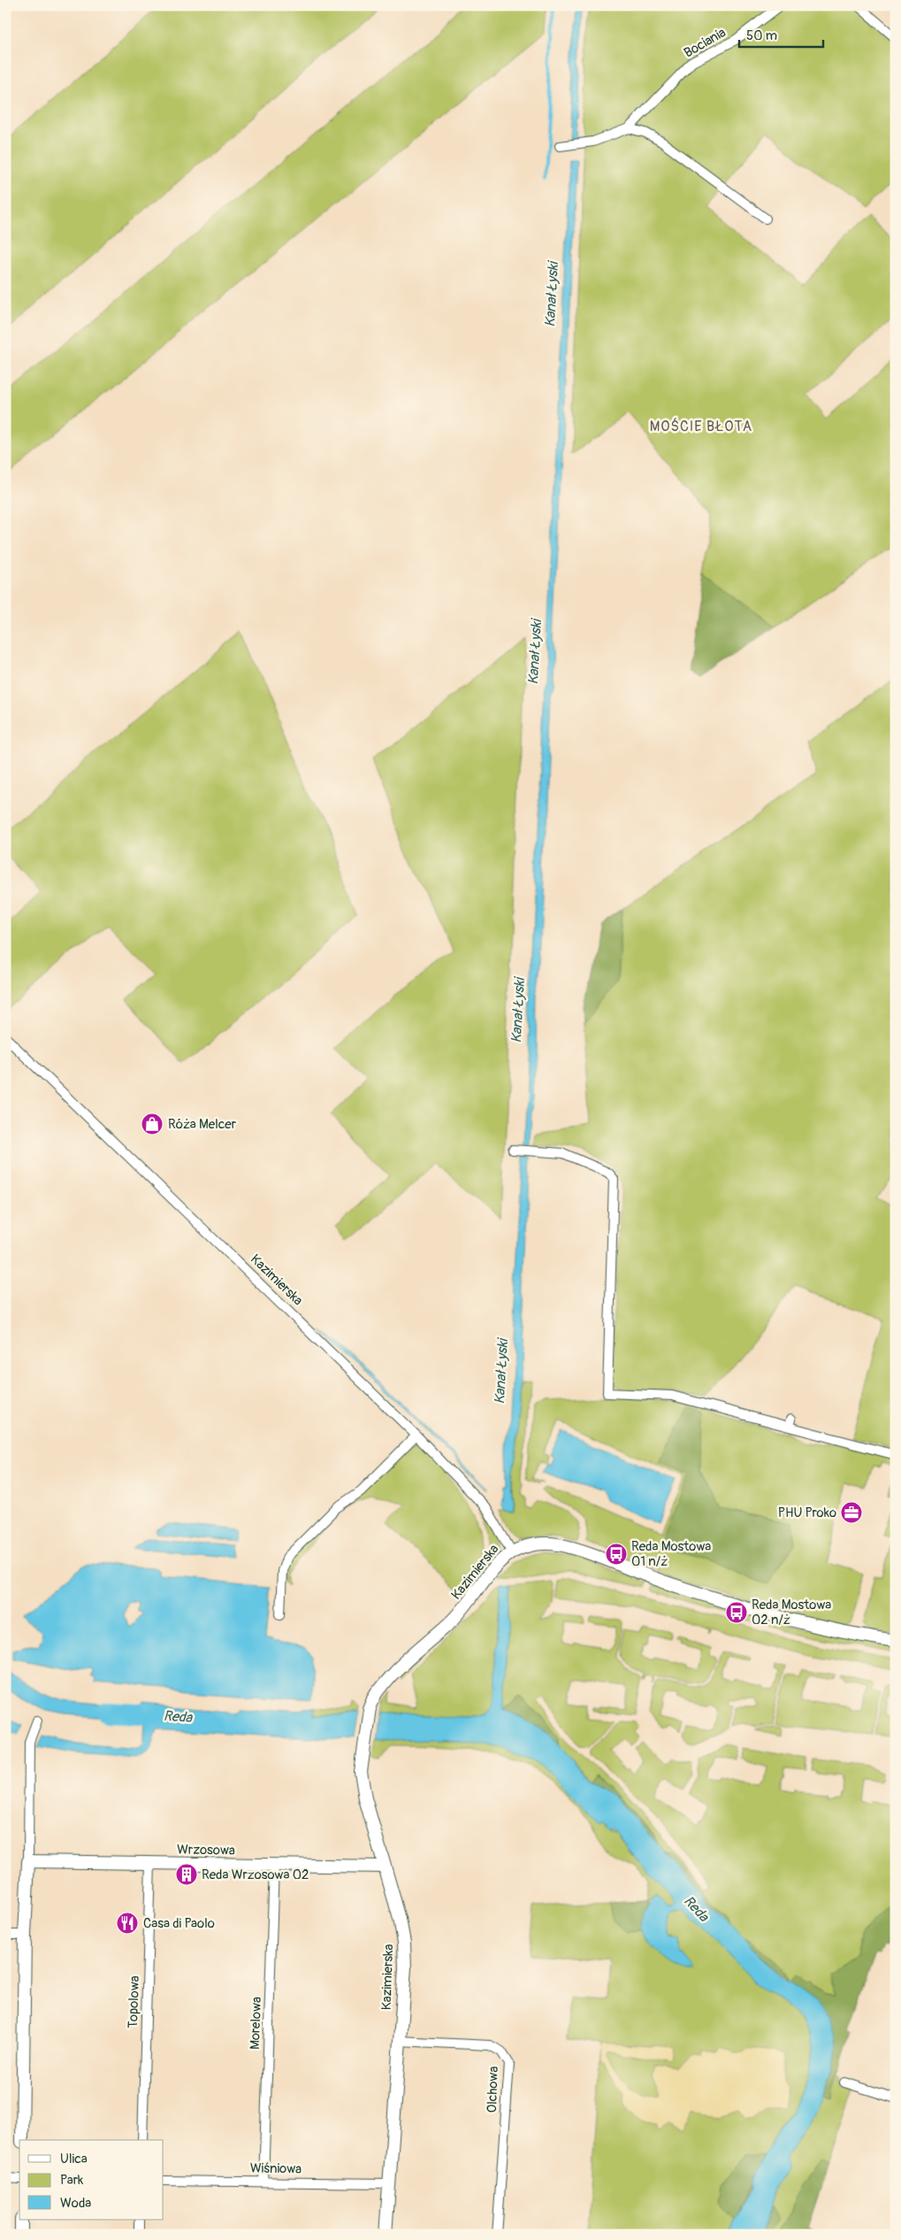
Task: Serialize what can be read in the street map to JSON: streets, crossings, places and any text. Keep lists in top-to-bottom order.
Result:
{
  "streets": {
    "main road": ["Kazimierska", "Wrzosowa"],
    "street": [
      "Bociania",
      "Topolowa",
      "Morelowa",
      "Olchowa",
      "Wiśniowa"
    ]
  },
  "crossings": [
    ["Kazimierska", "Wrzosowa"],
    ["Kazimierska", "Olchowa"],
    ["Kazimierska", "Wiśniowa"],
    ["Wrzosowa", "Topolowa"],
    ["Wrzosowa", "Morelowa"],
    ["Morelowa", "Wiśniowa"]
  ],
  "districts": ["MOŚCIE BŁOTA"],
  "water": ["Kanał Łyski", "Reda"],
  "places": {
    "shop": ["Róża Melcer"],
    "office": ["PHU Proko"],
    "bus stop": ["Reda Mostowa 01 n/ż", "Reda Mostowa 02 n/ż"],
    "building": ["Reda Wrzosowa 02"],
    "restaurant": ["Casa di Paolo"]
  },
  "legend": ["Ulica", "Park", "Woda"],
  "scale_bar": "50 m"
}
